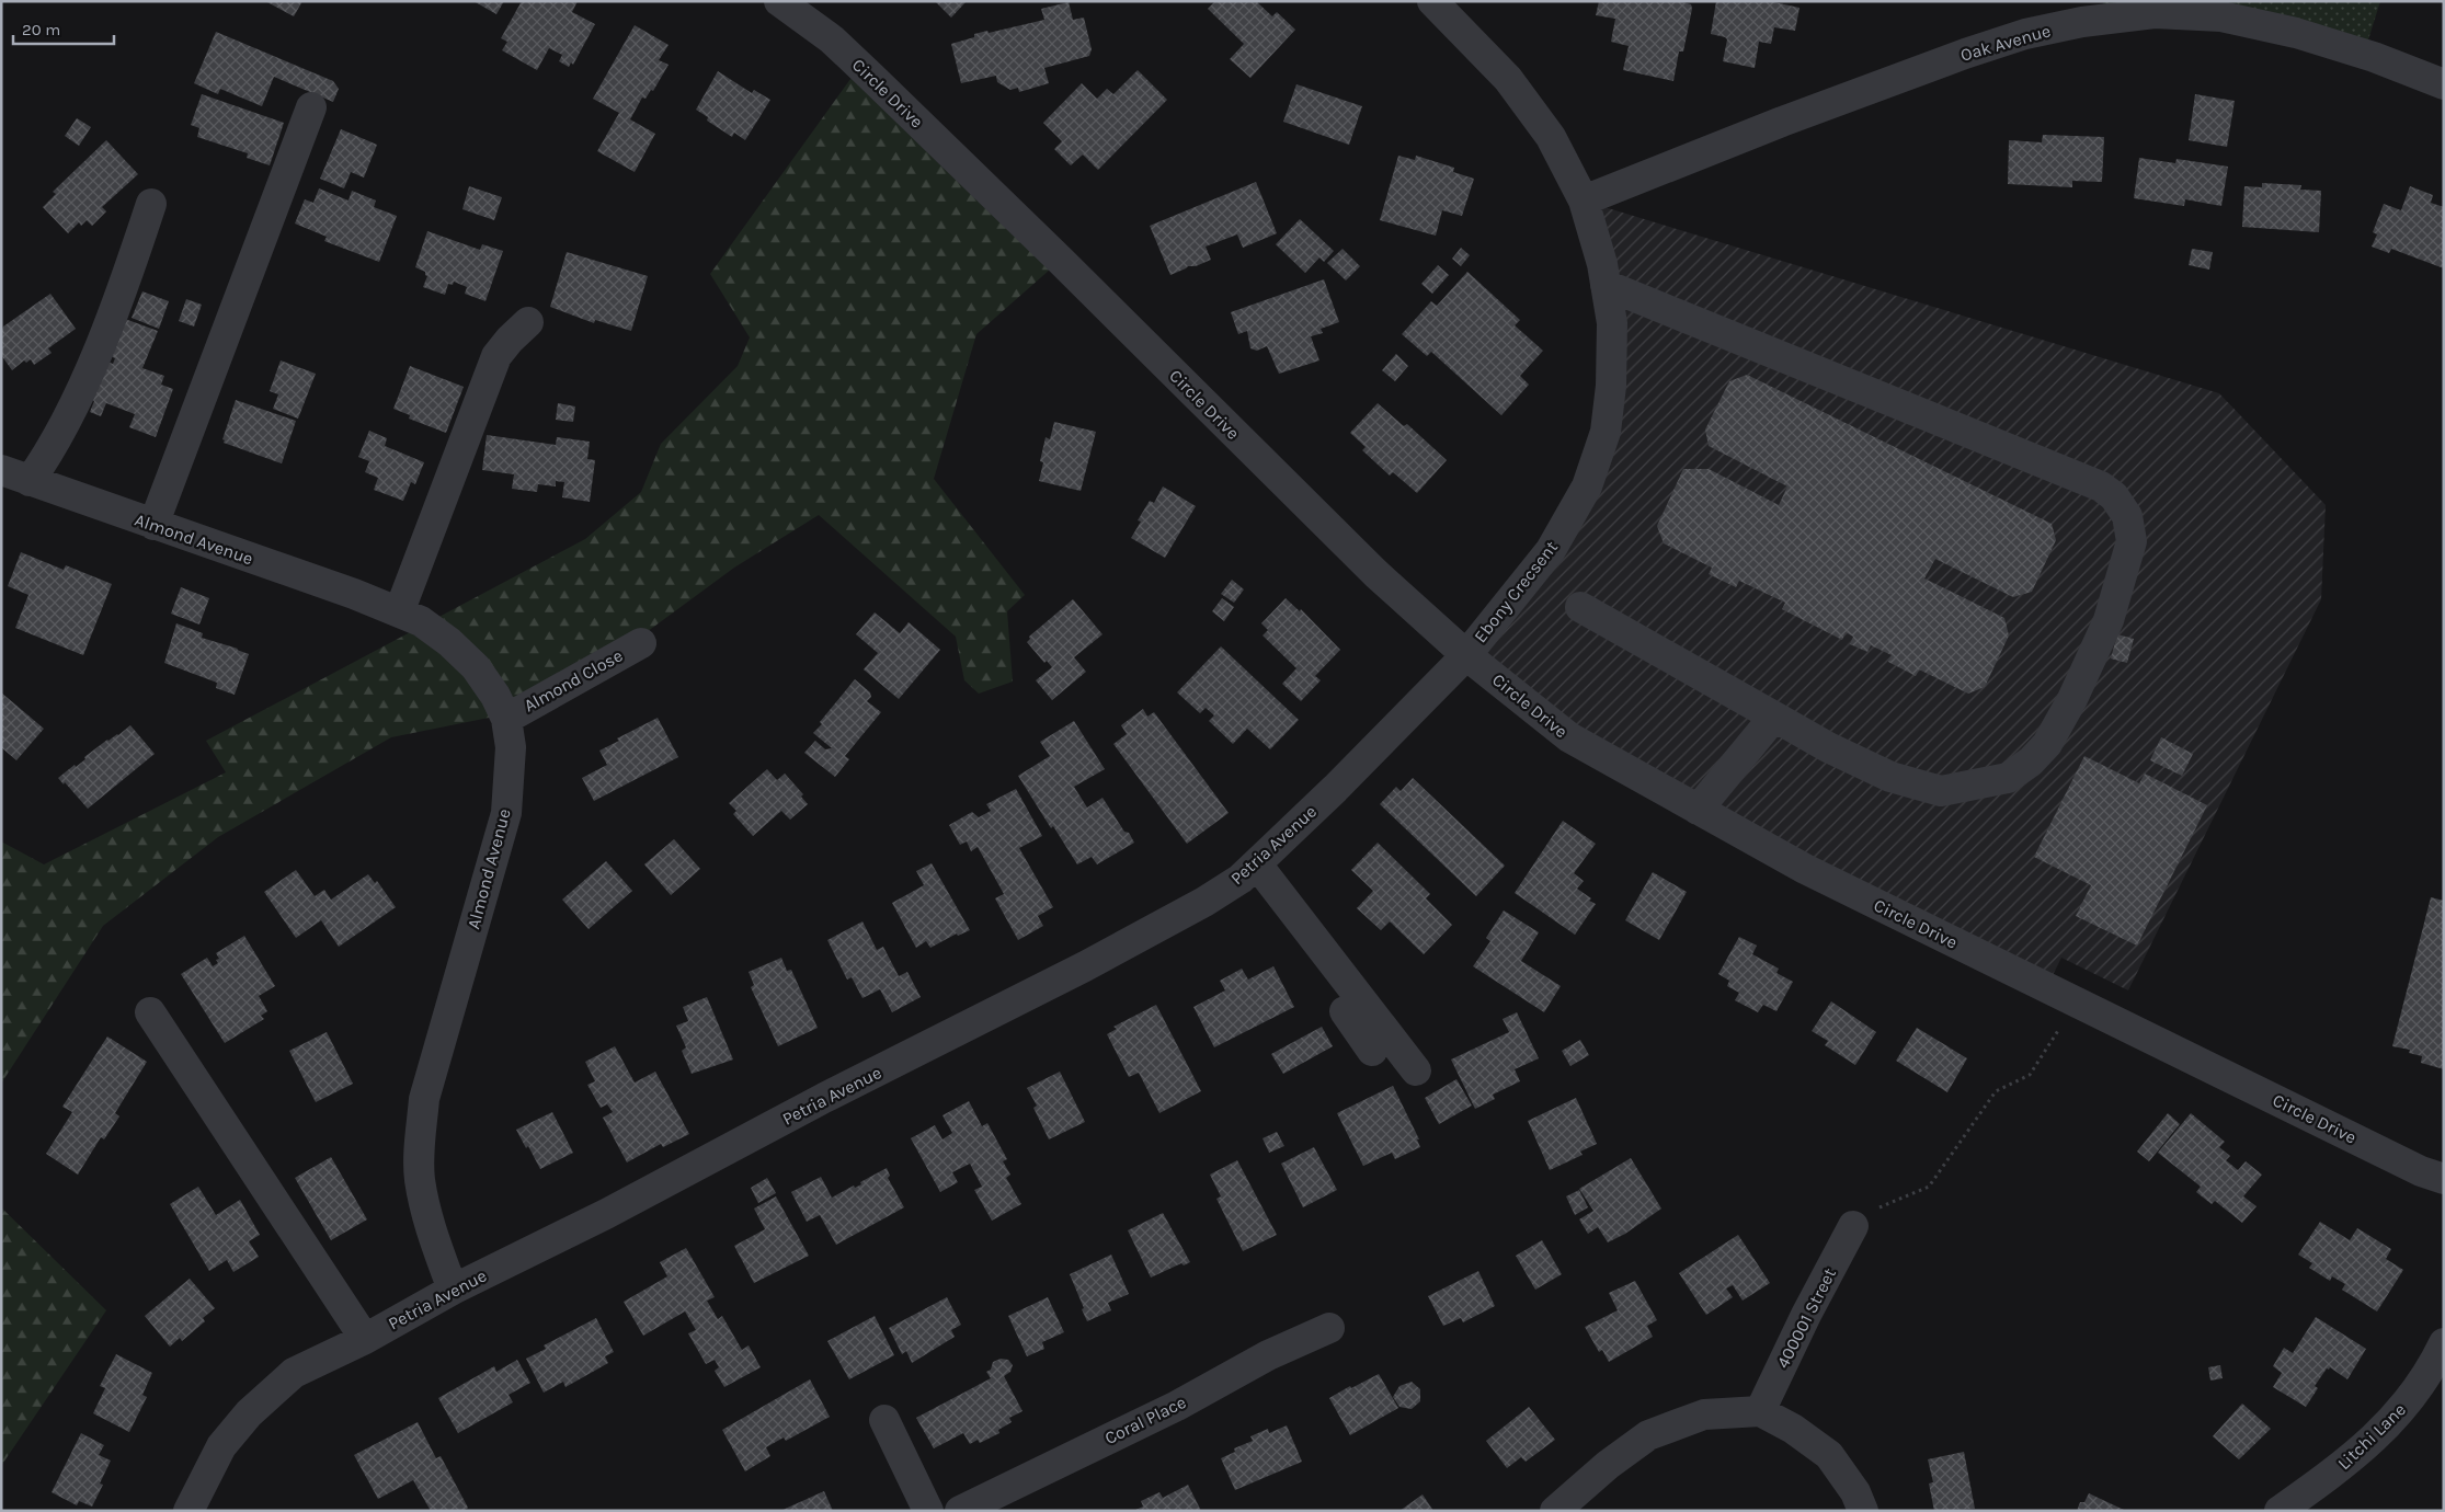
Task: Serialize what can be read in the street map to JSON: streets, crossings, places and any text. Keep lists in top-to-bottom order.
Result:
{
  "streets": {
    "street": [
      "Oak Avenue",
      "Circle Drive",
      "Almond Avenue",
      "Ebony Crecsent",
      "Almond Close",
      "Petria Avenue",
      "400001 Street",
      "Coral Place",
      "Litchi Lane"
    ]
  },
  "crossings": [
    ["Oak Avenue", "Ebony Crecsent"],
    ["Circle Drive", "Ebony Crecsent"],
    ["Circle Drive", "Petria Avenue"],
    ["Almond Avenue", "Almond Close"],
    ["Almond Avenue", "Petria Avenue"],
    ["Ebony Crecsent", "Petria Avenue"]
  ],
  "scale_bar": "20 m"
}
